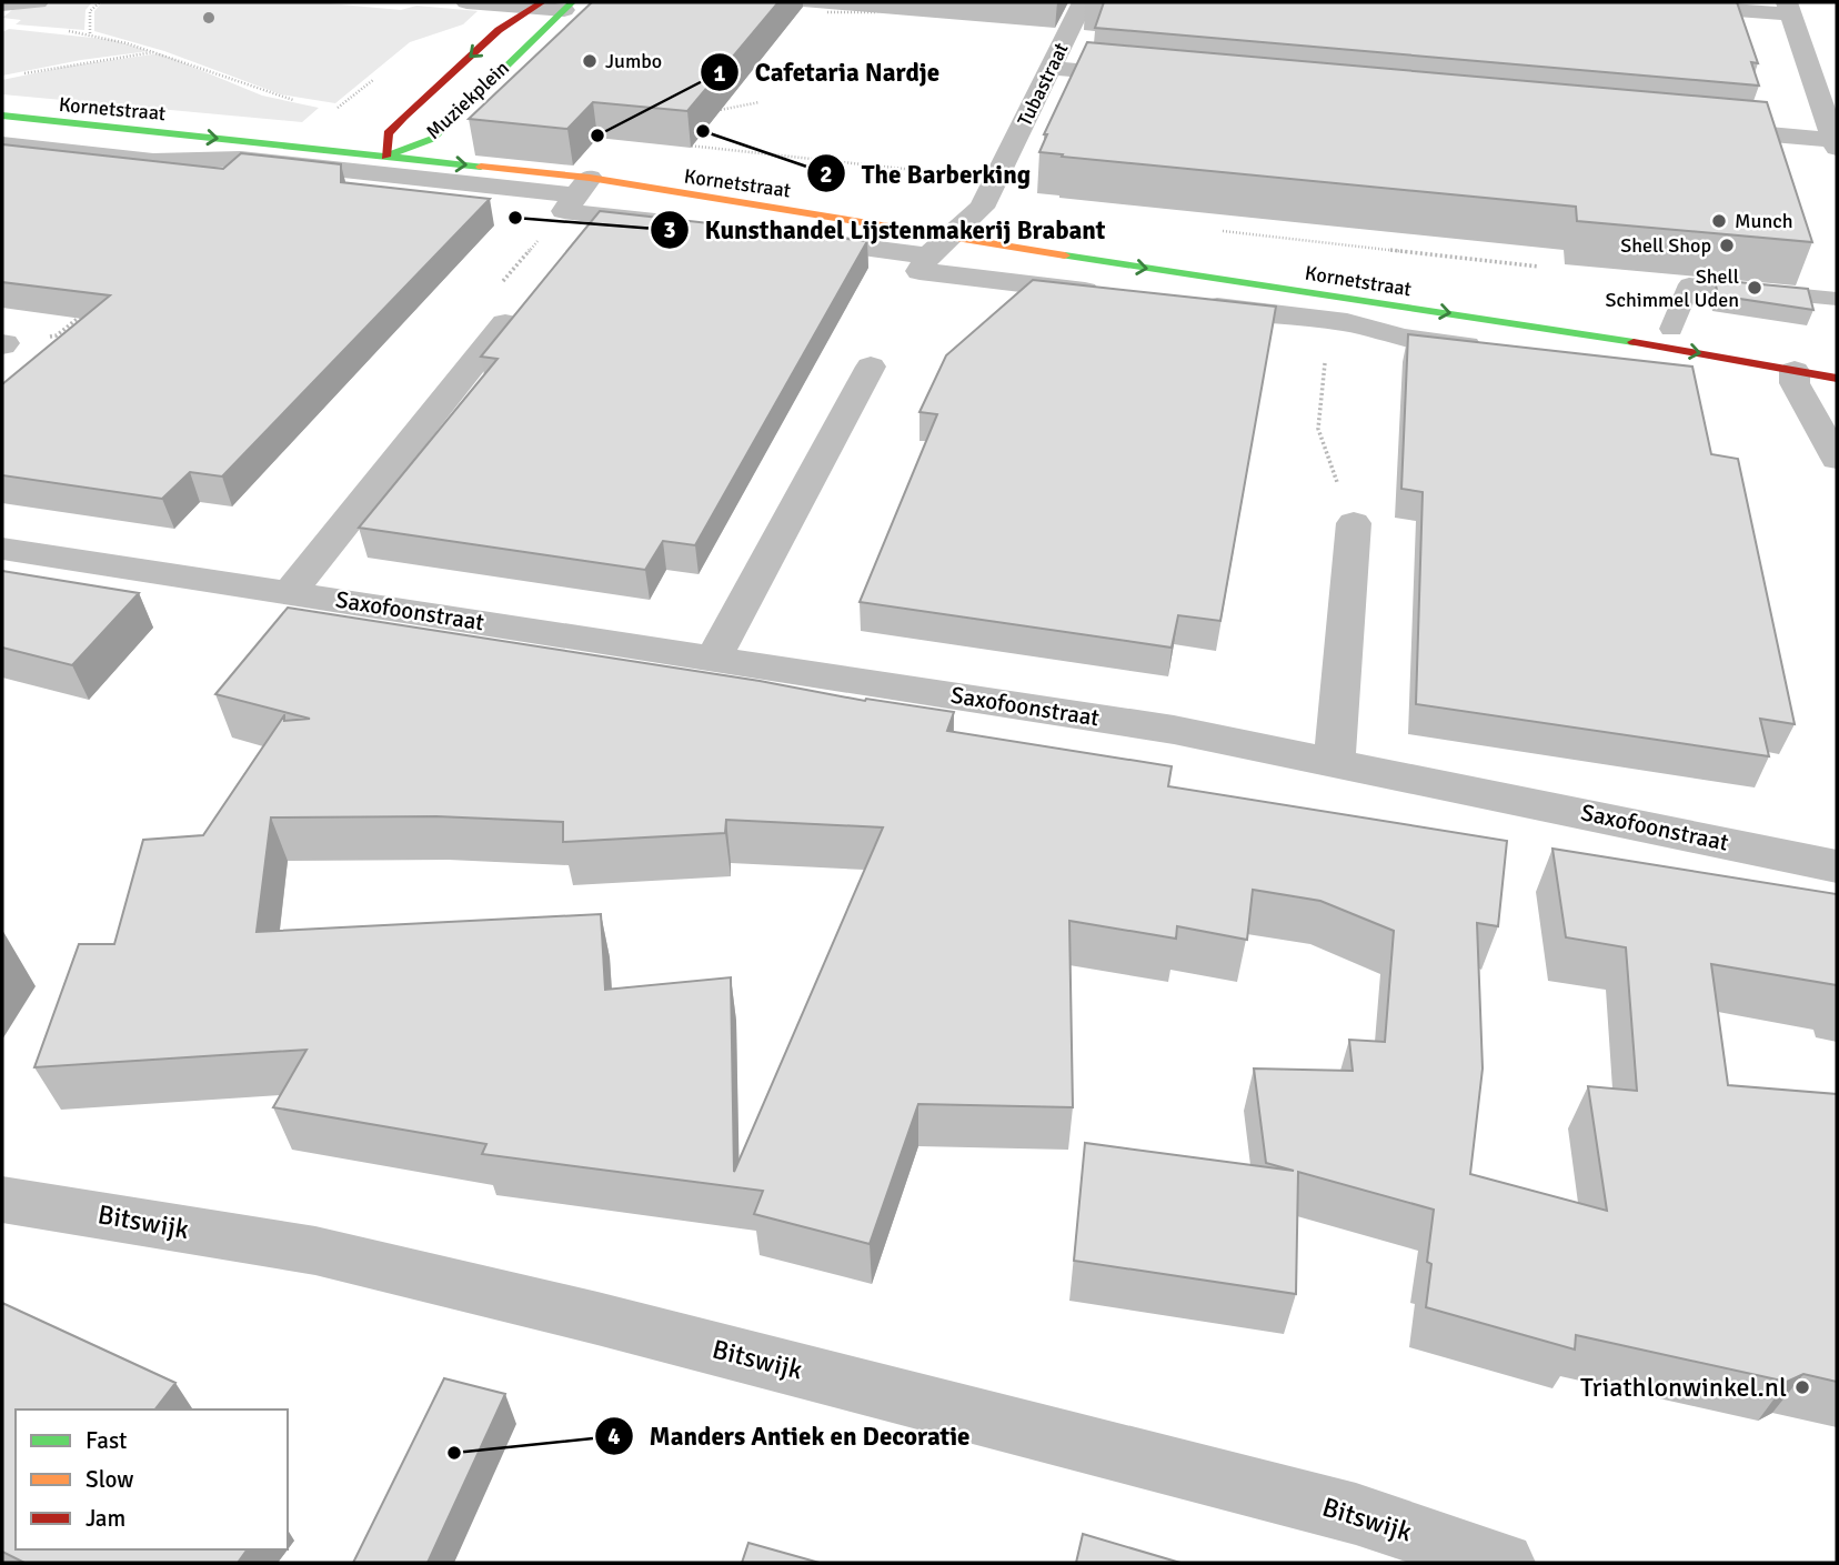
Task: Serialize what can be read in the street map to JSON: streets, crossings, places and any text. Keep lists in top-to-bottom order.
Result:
{
  "streets": {
    "street": [
      "Tubastraat",
      "Muziekplein",
      "Kornetstraat",
      "Saxofoonstraat",
      "Bitswijk"
    ]
  },
  "crossings": [
    ["Tubastraat", "Kornetstraat"],
    ["Muziekplein", "Kornetstraat"]
  ],
  "places": [
    "Jumbo",
    "The Barberking",
    "Cafetaria Nardje",
    "Kunsthandel Lijstenmakerij Brabant",
    "Munch",
    "Shell Shop",
    "Shell Schimmel Uden",
    "Triathlonwinkel.nl",
    "Manders Antiek en Decoratie"
  ],
  "legend": ["Fast", "Slow", "Jam"]
}
